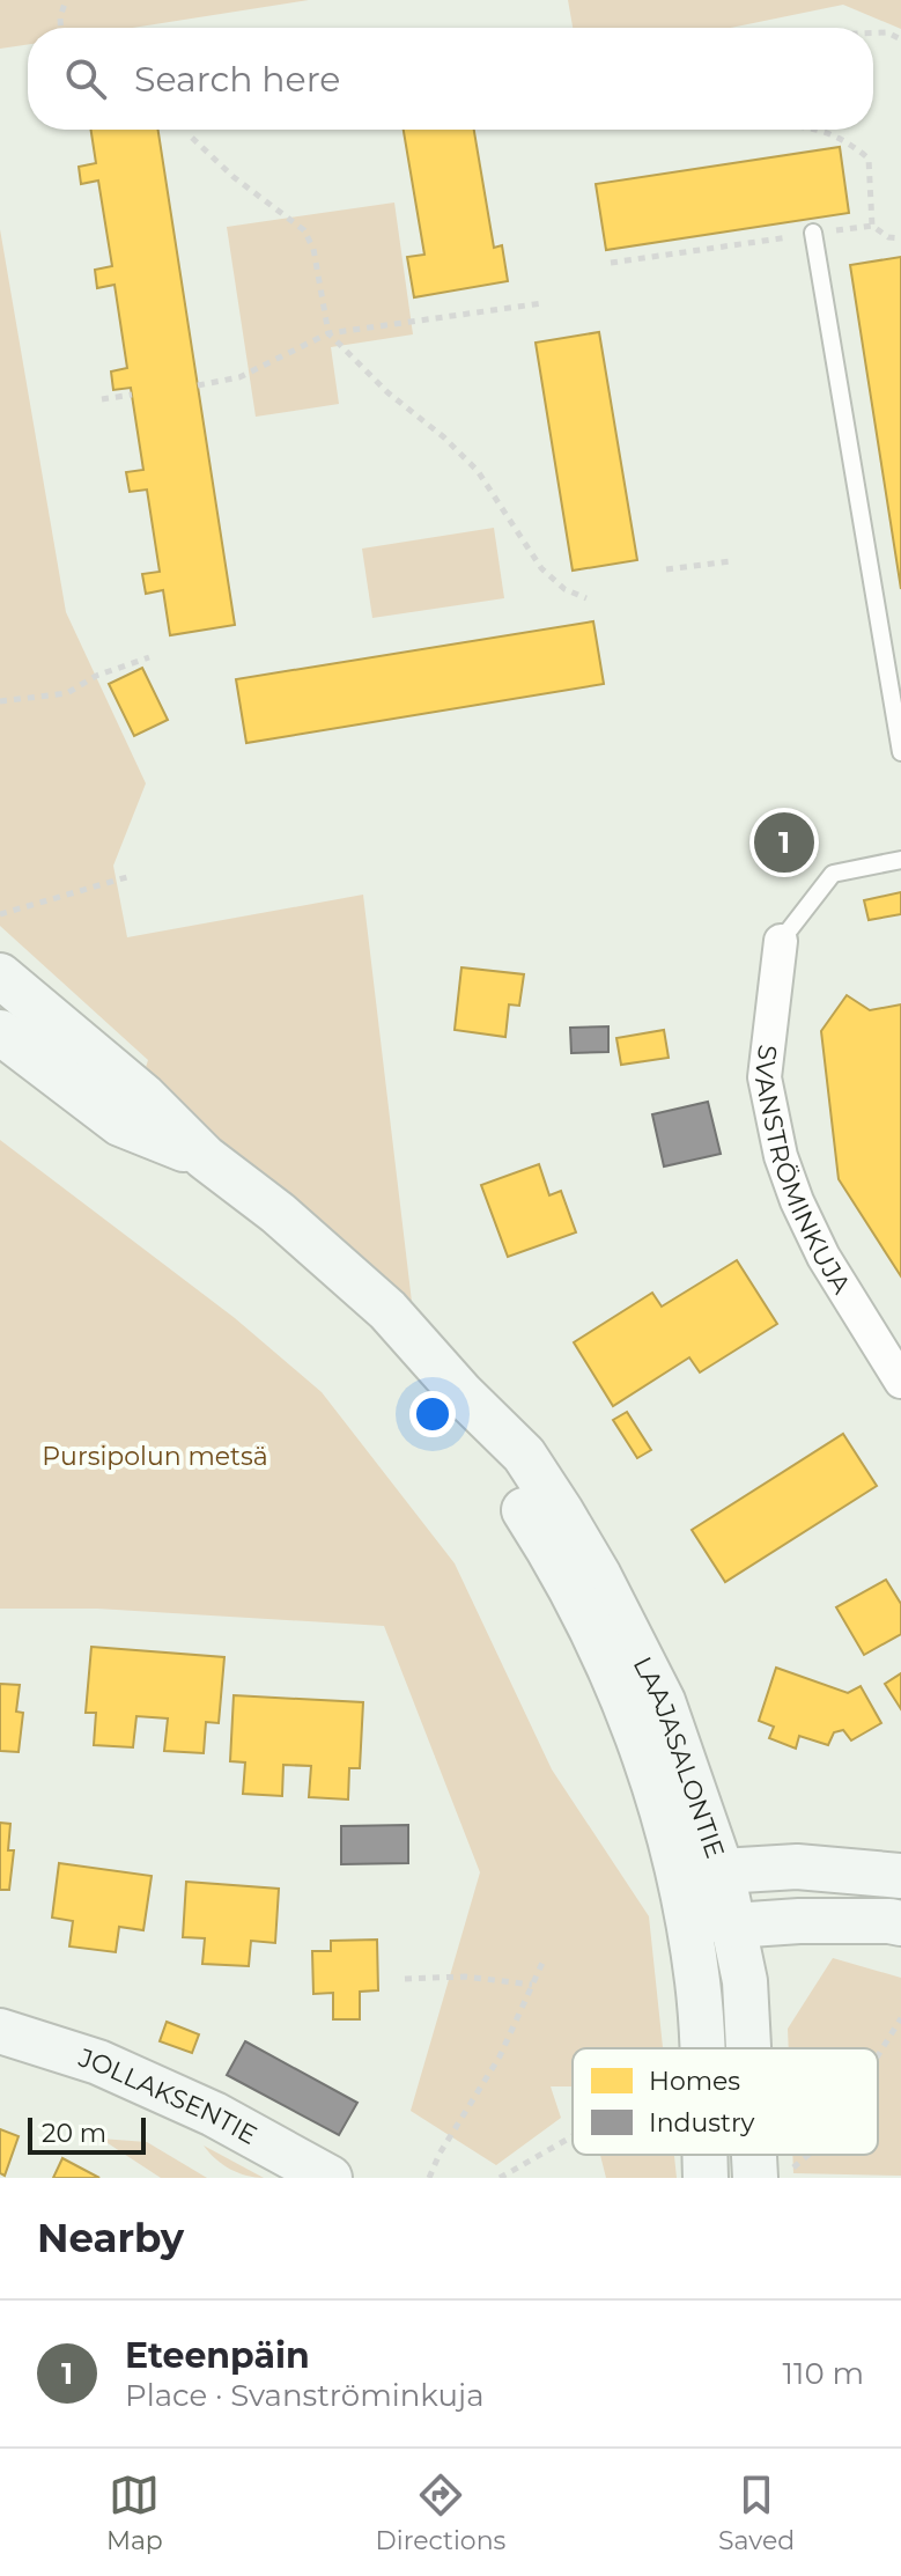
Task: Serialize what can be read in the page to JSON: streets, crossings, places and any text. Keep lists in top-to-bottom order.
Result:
{
  "streets": {
    "main road": ["LAAJASALONTIE", "JOLLAKSENTIE"],
    "street": ["SVANSTRÖMINKUJA"]
  },
  "parks": ["Pursipolun metsä"],
  "legend": ["Homes", "Industry"],
  "scale_bar": "20 m",
  "page": {
    "search": "Search here",
    "pins": "1",
    "scale": "20 m",
    "heading": "Nearby",
    "list": [
      {
        "mark": "1",
        "name": "Eteenpäin",
        "note": "Place · Svanströminkuja",
        "value": "110 m"
      }
    ],
    "nav": ["Map", "Directions", "Saved"]
  }
}
